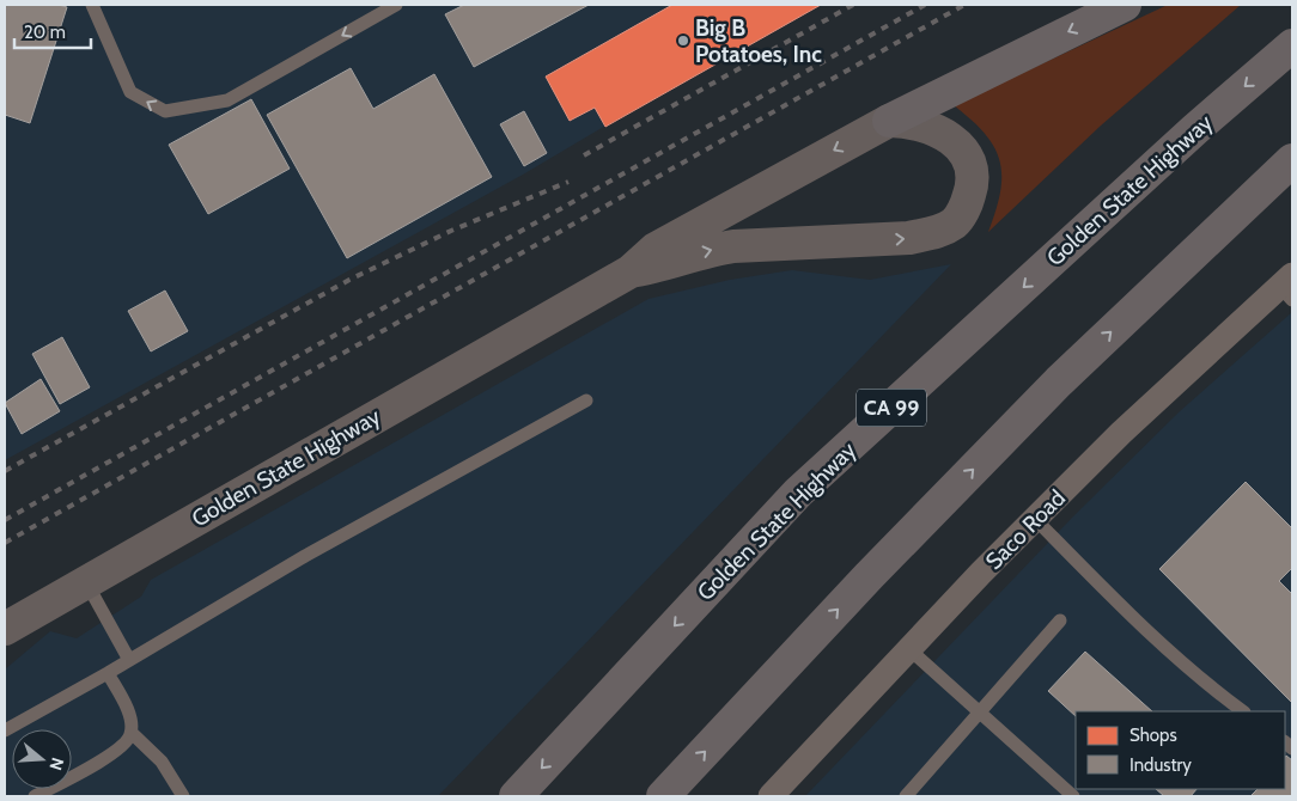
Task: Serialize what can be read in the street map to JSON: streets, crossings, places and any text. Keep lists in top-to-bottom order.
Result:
{
  "streets": {
    "highway": ["Golden State Highway", "CA 99"],
    "street": ["Saco Road"]
  },
  "places": ["Big B Potatoes, Inc"],
  "legend": ["Shops", "Industry"],
  "scale_bar": "20 m",
  "north": "right"
}
